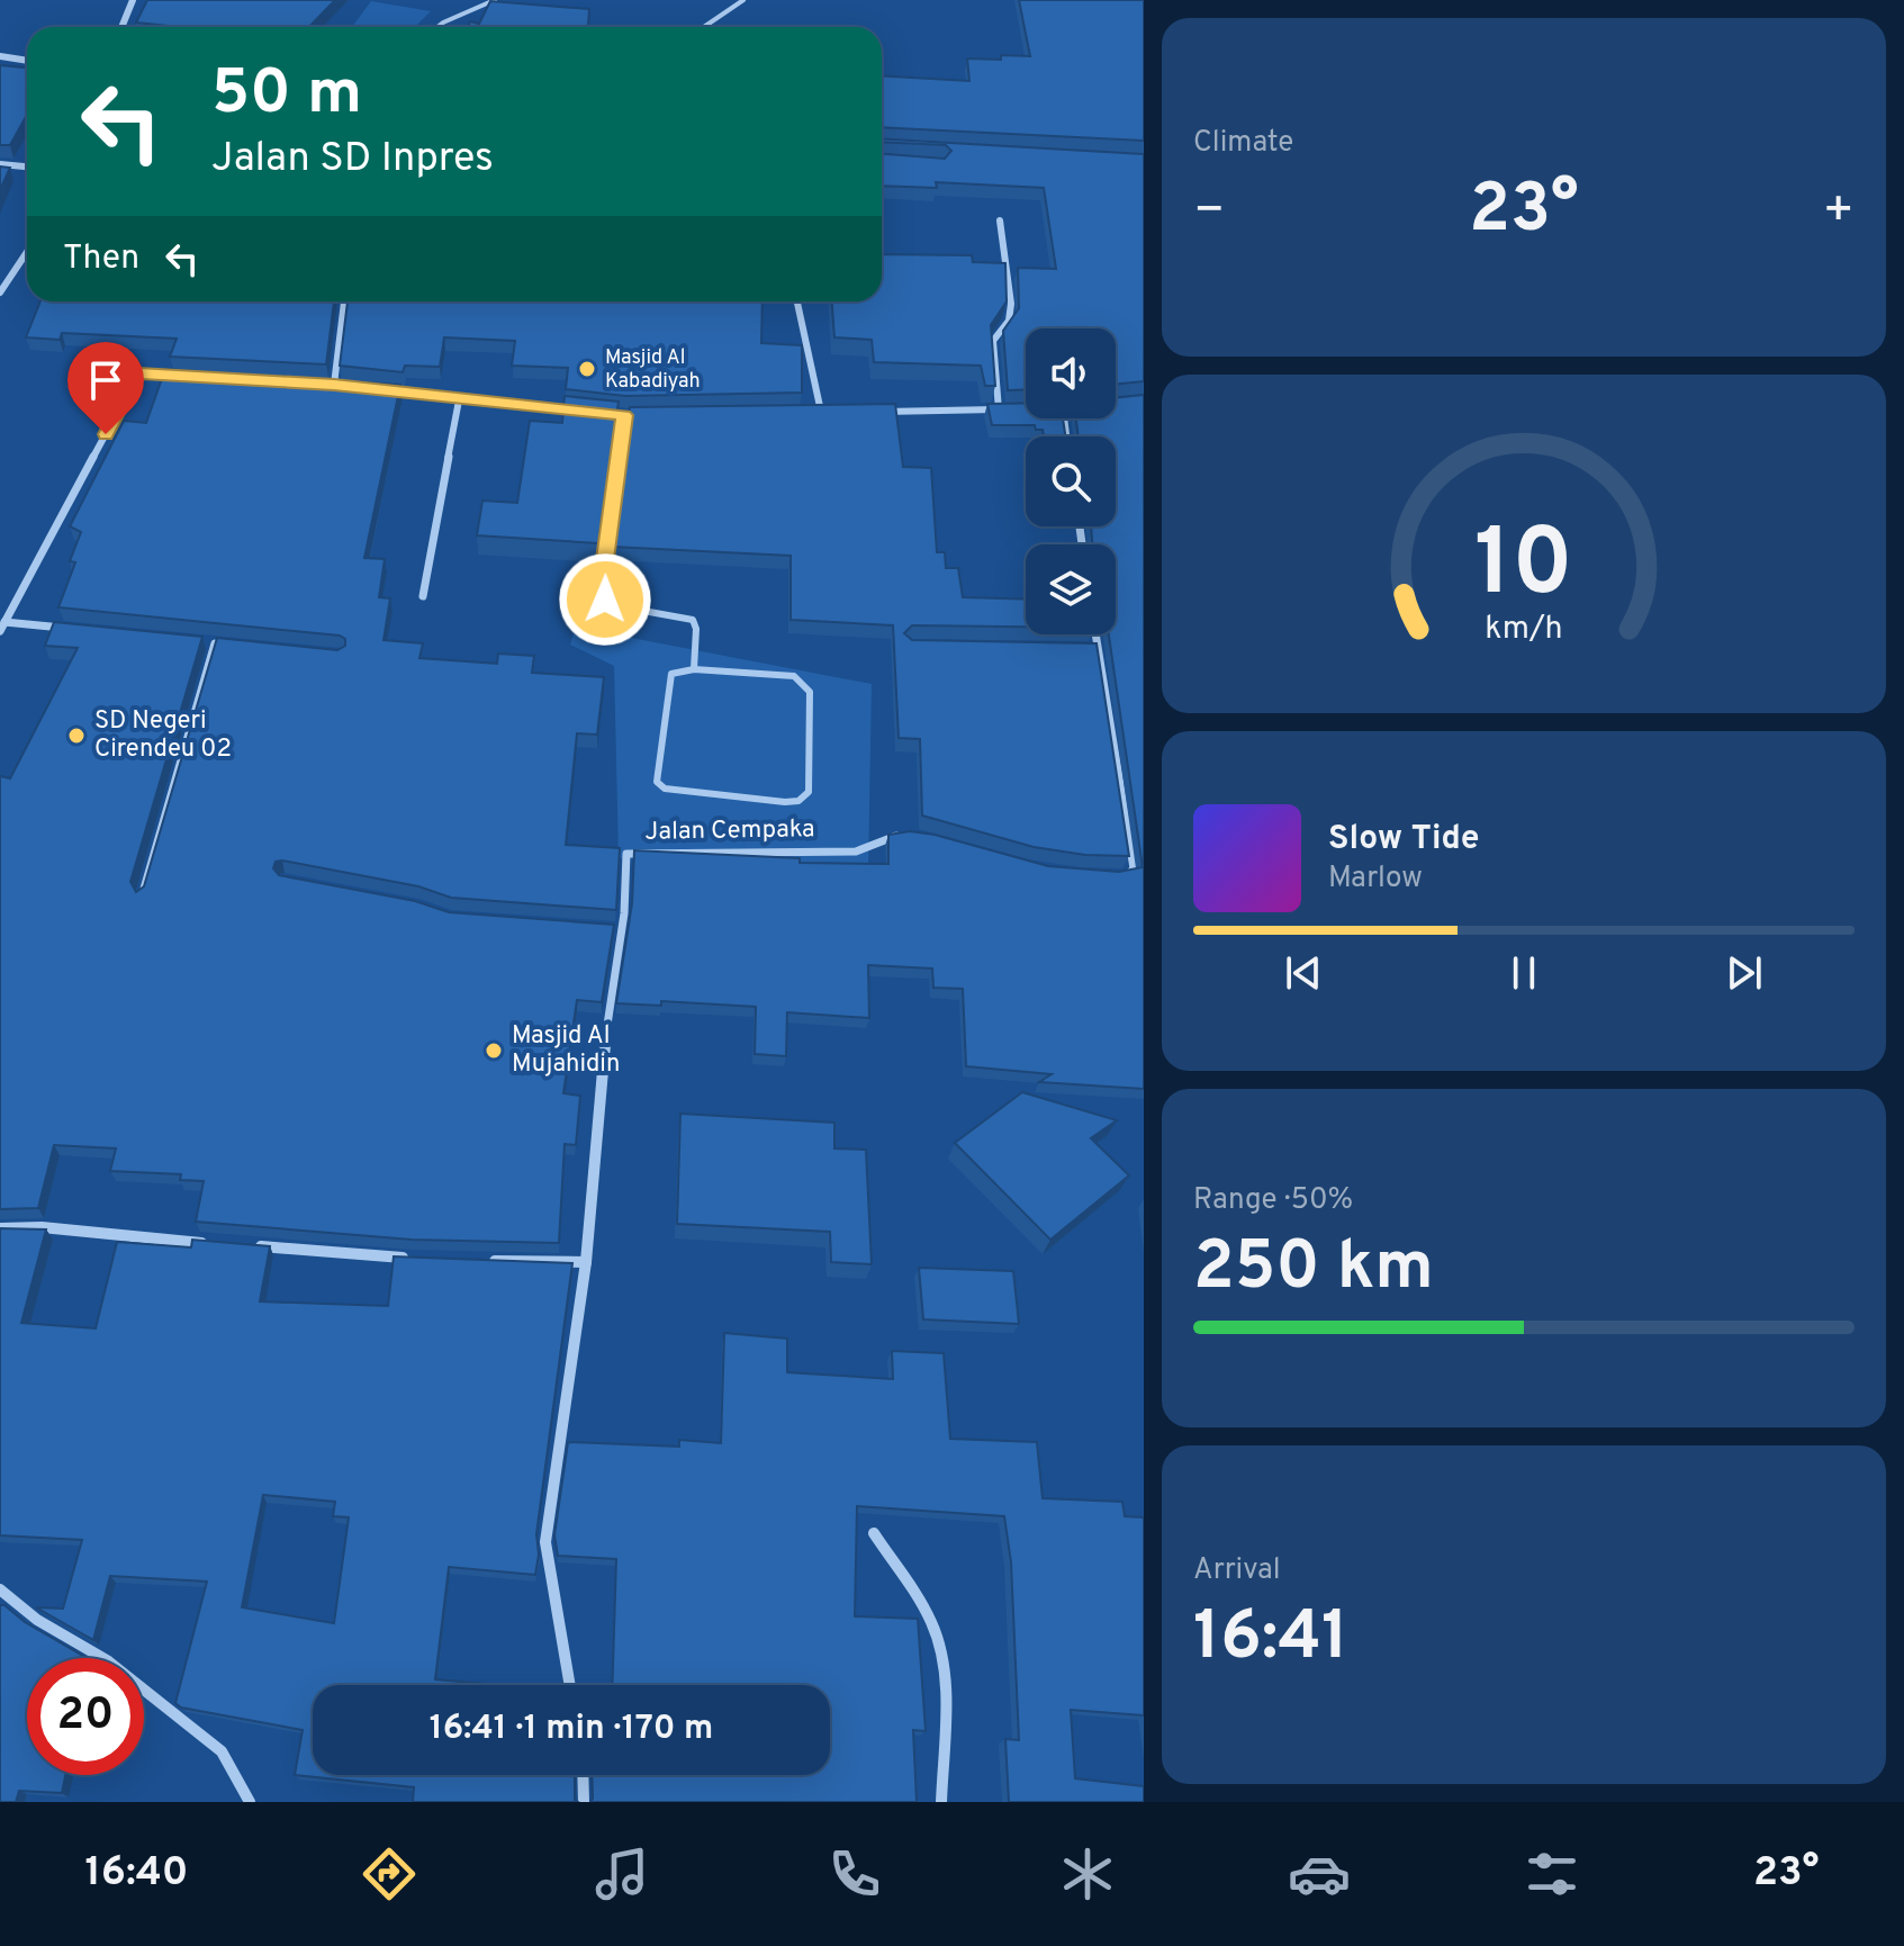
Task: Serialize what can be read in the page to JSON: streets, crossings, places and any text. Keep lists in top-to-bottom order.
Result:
{
  "streets": {
    "street": ["Jalan Cempaka"]
  },
  "places": ["Masjid Al Kabadiyah", "SD Negeri Cirendeu 02", "Masjid Al Mujahidin"],
  "page": {
    "tile": [
      "Climate",
      ["Range · 50%", "250 km"],
      ["Arrival", "16:41"]
    ],
    "turn": ["50 m", "Jalan SD Inpres"],
    "heat": ["−", "23°", "+"],
    "then": "Then",
    "song": ["Slow Tide", "Marlow"],
    "limit": "20",
    "trip": "16:41 · 1 min · 170 m",
    "tabs": ["16:40", "23°"],
    "gauge": ["10", "km/h"]
  }
}
